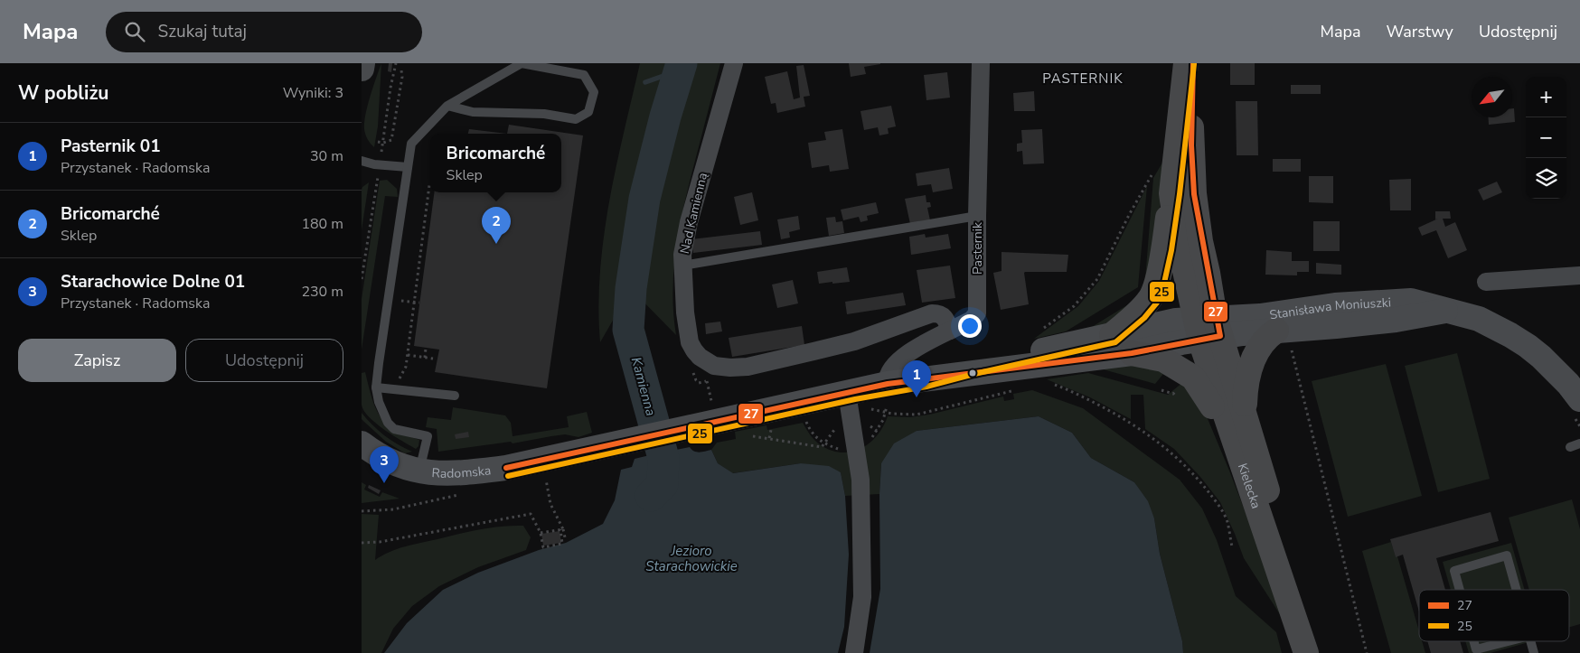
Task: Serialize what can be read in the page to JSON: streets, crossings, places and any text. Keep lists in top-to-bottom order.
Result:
{
  "streets": {
    "main road": ["Kielecka"],
    "street": [
      "Nad Kamienną",
      "Pasternik",
      "Stanisława Moniuszki",
      "Radomska"
    ]
  },
  "crossings": [
    ["Nad Kamienną", "Pasternik"],
    ["Pasternik", "Radomska"],
    ["Stanisława Moniuszki", "Kielecka"]
  ],
  "districts": ["PASTERNIK"],
  "water": ["Kamienna", "Jezioro Starachowickie"],
  "lines": ["transit line 27", "transit line 25"],
  "legend": ["27", "25"],
  "north": "bottom left",
  "page": {
    "header": "Mapa",
    "search": "Szukaj tutaj",
    "nav": ["Mapa", "Warstwy", "Udostępnij"],
    "heading": ["W pobliżu", "Wyniki: 3"],
    "map_buttons": ["+", "−"],
    "list": [
      {
        "mark": "1",
        "name": "Pasternik 01",
        "note": "Przystanek · Radomska",
        "value": "30 m"
      },
      {
        "mark": "2",
        "name": "Bricomarché",
        "note": "Sklep",
        "value": "180 m"
      },
      {
        "mark": "3",
        "name": "Starachowice Dolne 01",
        "note": "Przystanek · Radomska",
        "value": "230 m"
      }
    ],
    "popup": ["Bricomarché", "Sklep"],
    "pins": ["2", "1", "3"],
    "buttons": ["Zapisz", "Udostępnij"]
  }
}
